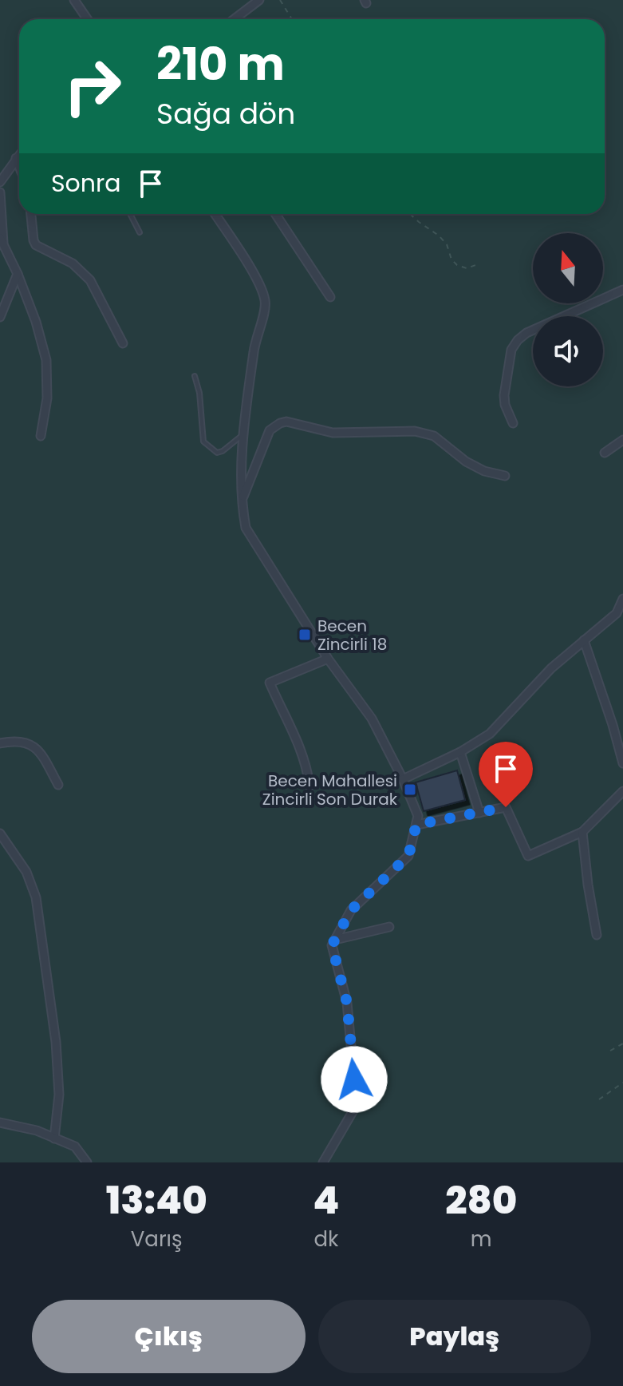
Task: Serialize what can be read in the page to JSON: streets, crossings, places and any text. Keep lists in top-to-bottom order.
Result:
{
  "places": {
    "transit": ["Becen Zincirli 18", "Becen Mahallesi Zincirli Son Durak"]
  },
  "north": "top",
  "page": {
    "turn": ["210 m", "Sağa dön"],
    "then": "Sonra",
    "eta": [
      "13:40",
      "Varış",
      "4",
      "dk",
      "280",
      "m"
    ],
    "buttons": ["Çıkış", "Paylaş"]
  }
}
